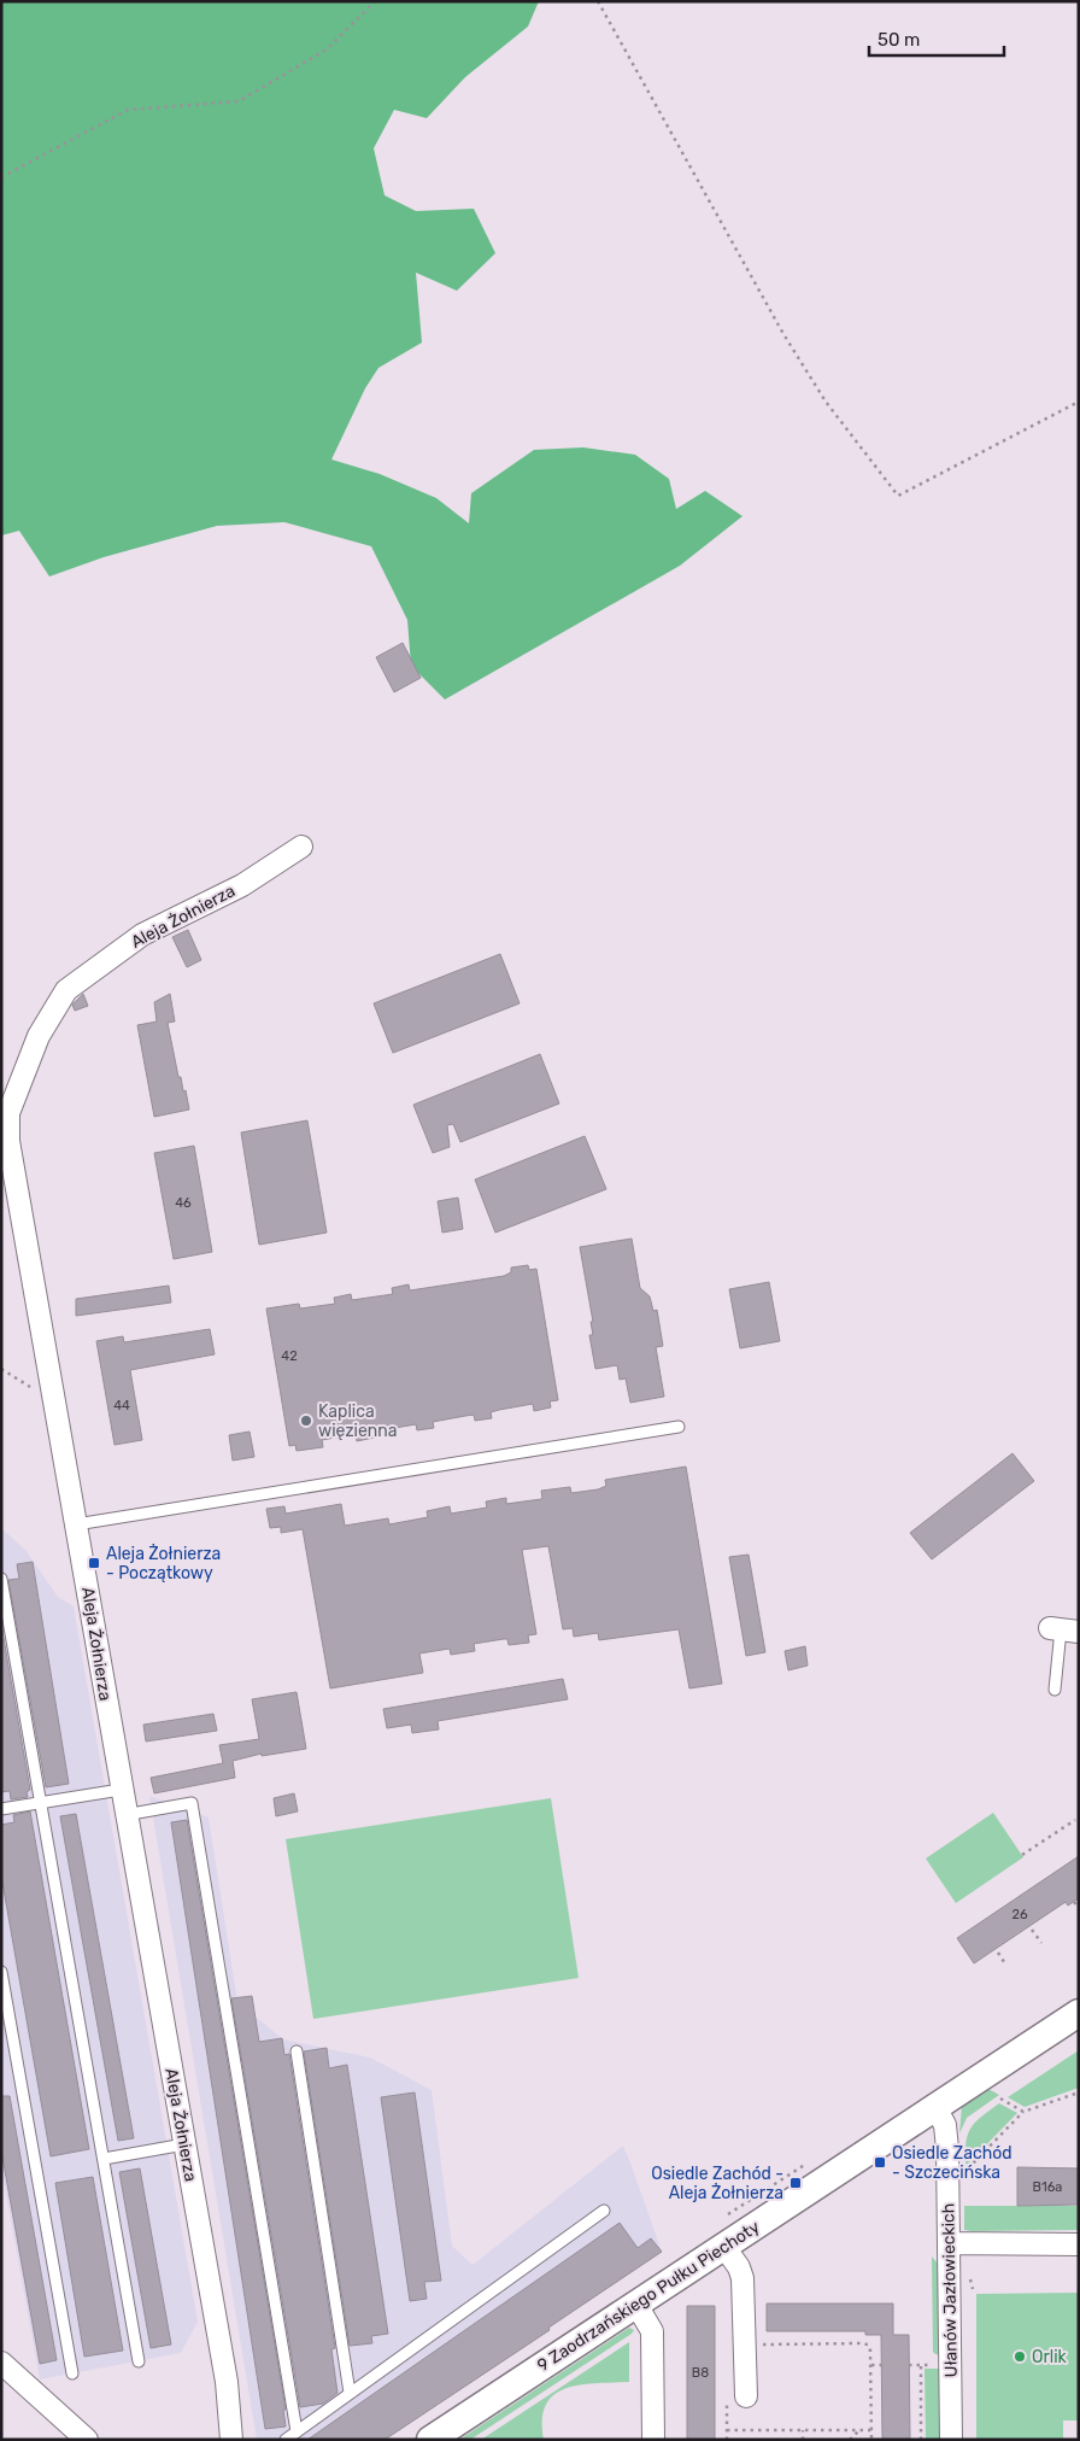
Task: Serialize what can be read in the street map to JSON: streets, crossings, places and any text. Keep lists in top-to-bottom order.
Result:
{
  "streets": {
    "street": ["Aleja Żołnierza", "Ułanów Jazłowieckich", "9 Zaodrzańskiego Pułku Piechoty"]
  },
  "crossings": [
    ["Ułanów Jazłowieckich", "9 Zaodrzańskiego Pułku Piechoty"]
  ],
  "places": {
    "other": ["Kaplica więzienna", "Orlik"],
    "transit": ["Aleja Żołnierza - Początkowy", "Osiedle Zachód - Szczecińska", "Osiedle Zachód - Aleja Żołnierza"]
  },
  "house_numbers": [
    "46",
    "42",
    "44",
    "26",
    "B16a",
    "B8"
  ],
  "scale_bar": "50 m"
}
